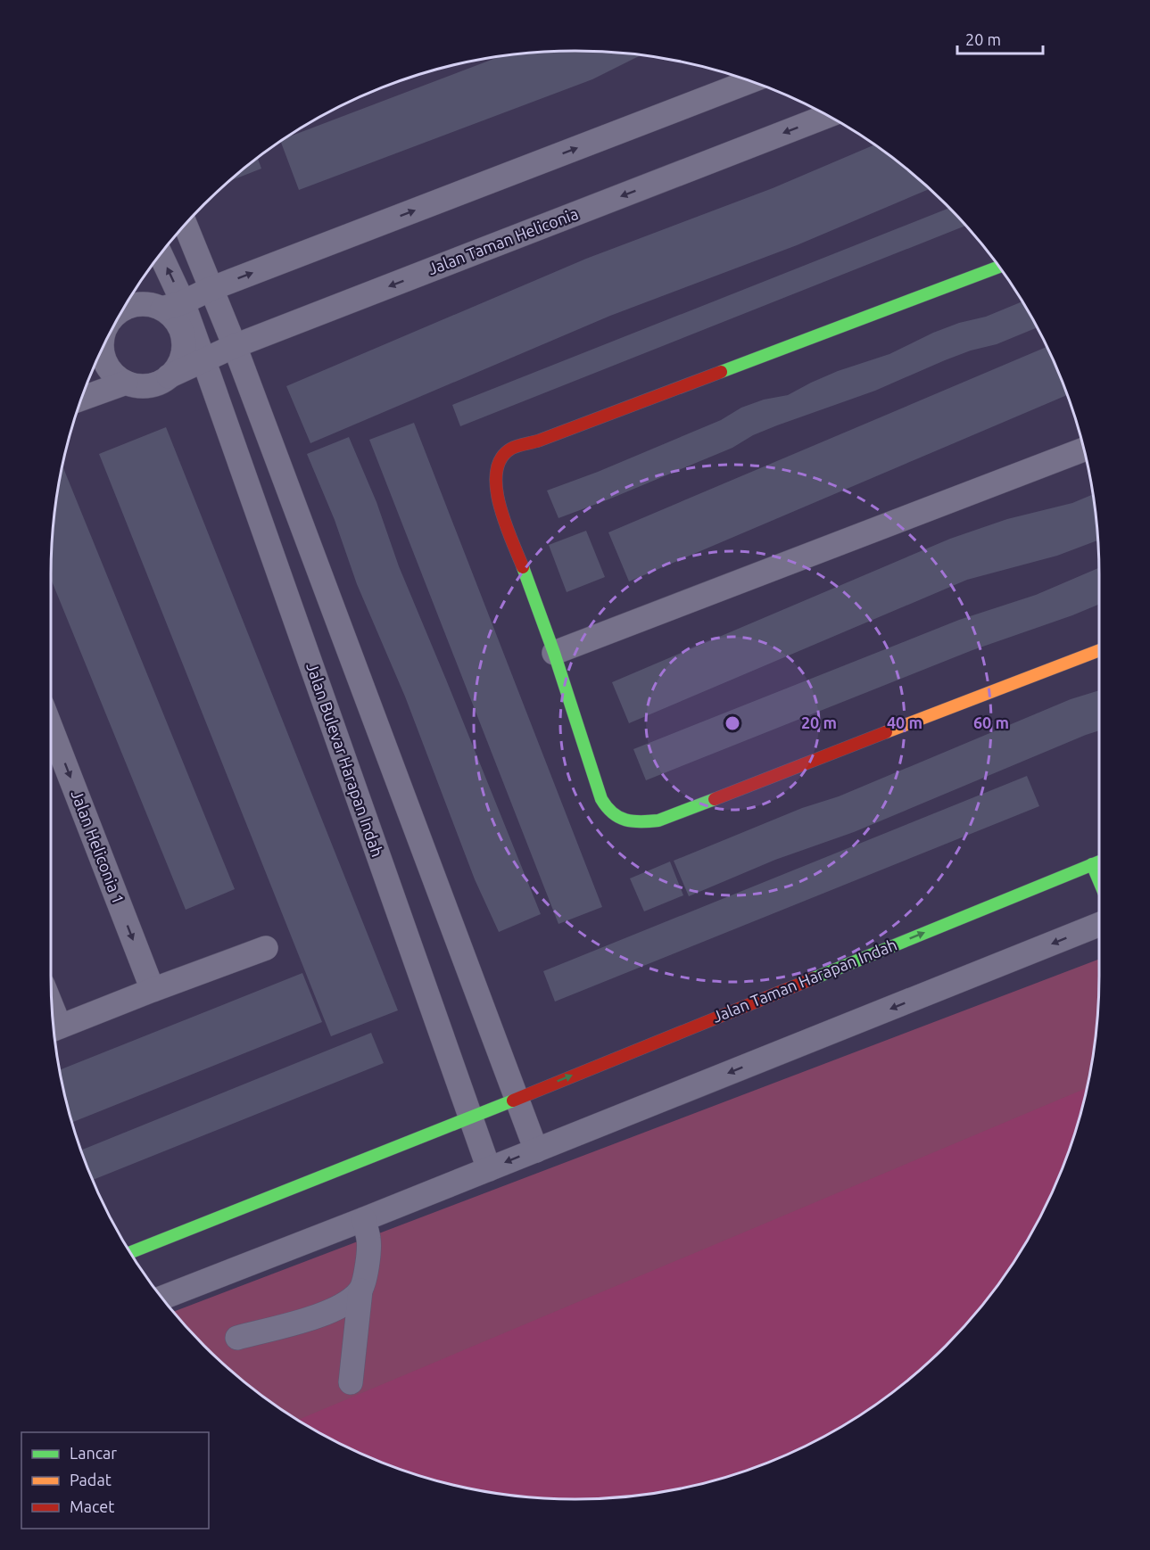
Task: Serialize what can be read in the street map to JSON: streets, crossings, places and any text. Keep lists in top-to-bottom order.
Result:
{
  "streets": {
    "street": [
      "Jalan Taman Heliconia",
      "Jalan Bulevar Harapan Indah",
      "Jalan Heliconia 1",
      "Jalan Taman Harapan Indah"
    ]
  },
  "crossings": [
    ["Jalan Taman Heliconia", "Jalan Bulevar Harapan Indah"],
    ["Jalan Bulevar Harapan Indah", "Jalan Taman Harapan Indah"]
  ],
  "one_way": ["Jalan Heliconia 1"],
  "legend": ["Lancar", "Padat", "Macet"],
  "scale_bar": "20 m",
  "rings": ["20 m", "40 m", "60 m"]
}
